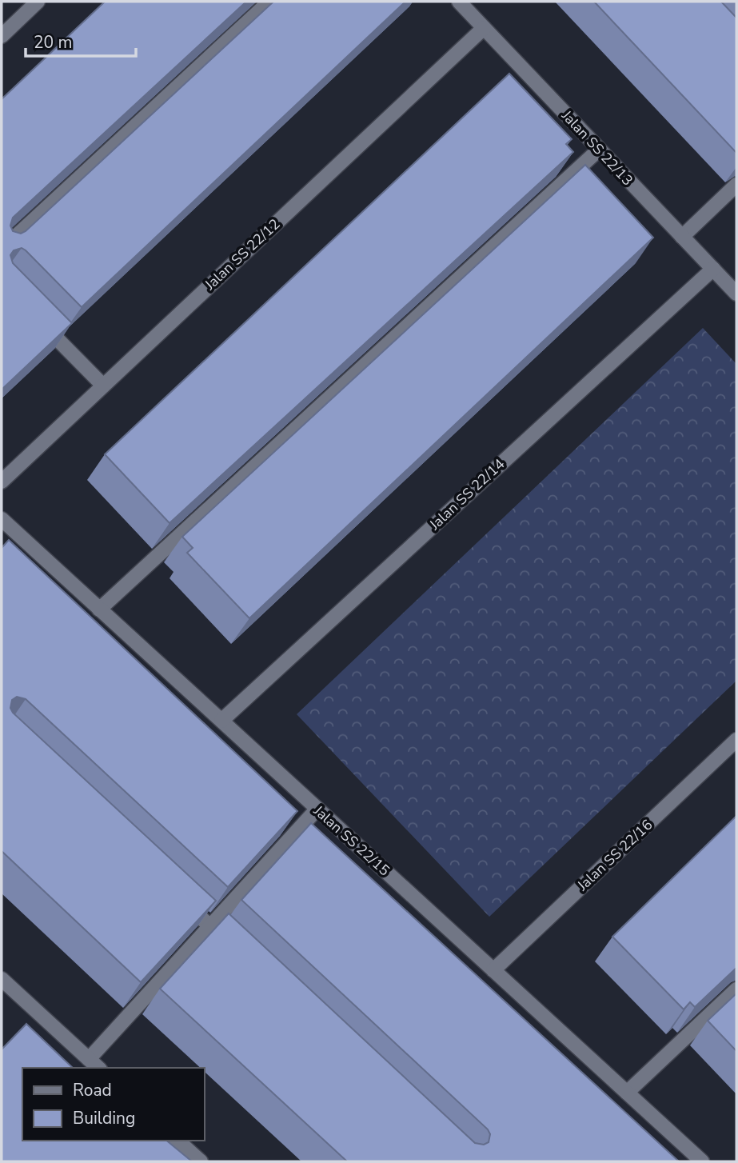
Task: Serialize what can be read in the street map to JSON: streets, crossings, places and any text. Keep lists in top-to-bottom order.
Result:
{
  "streets": {
    "street": [
      "Jalan SS 22/13",
      "Jalan SS 22/12",
      "Jalan SS 22/14",
      "Jalan SS 22/15",
      "Jalan SS 22/16"
    ]
  },
  "crossings": [
    ["Jalan SS 22/13", "Jalan SS 22/12"],
    ["Jalan SS 22/13", "Jalan SS 22/14"],
    ["Jalan SS 22/14", "Jalan SS 22/15"],
    ["Jalan SS 22/15", "Jalan SS 22/16"]
  ],
  "legend": ["Road", "Building"],
  "scale_bar": "20 m"
}
